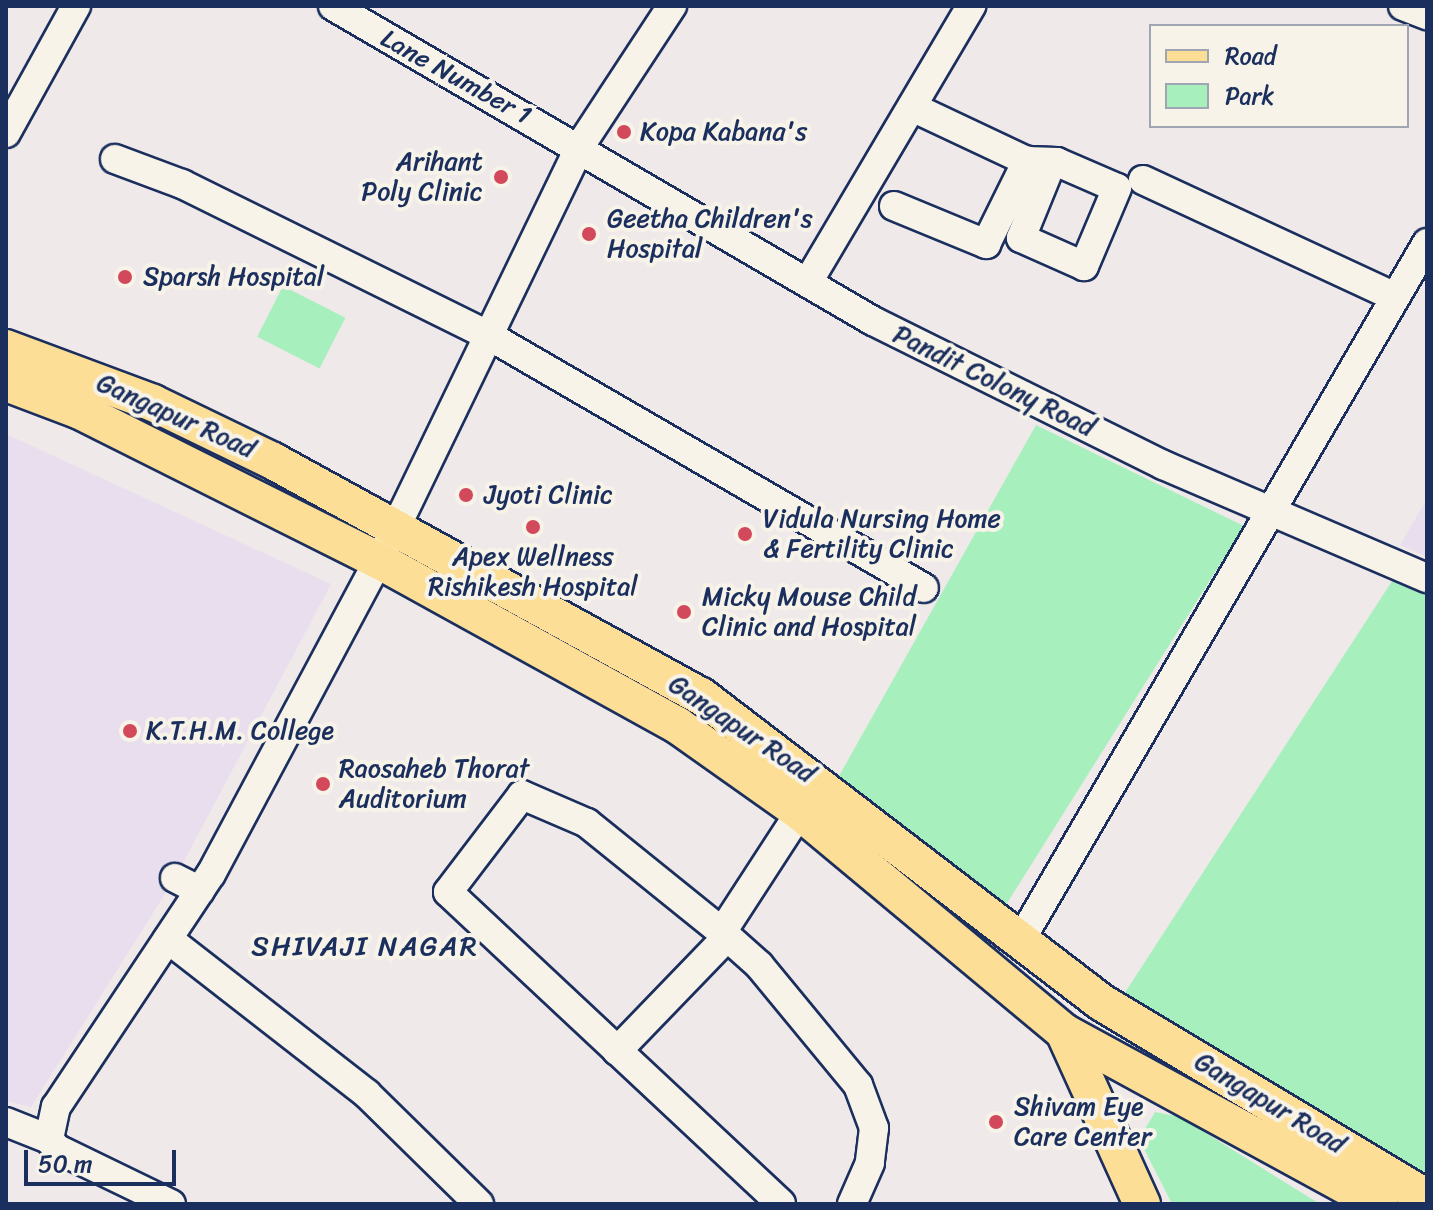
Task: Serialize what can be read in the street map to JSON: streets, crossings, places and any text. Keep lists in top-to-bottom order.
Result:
{
  "streets": {
    "main road": ["Gangapur Road"],
    "street": ["Lane Number 1", "Pandit Colony Road"]
  },
  "crossings": [
    ["Lane Number 1", "Pandit Colony Road"]
  ],
  "districts": ["SHIVAJI NAGAR"],
  "places": [
    "Kopa Kabana's",
    "Arihant Poly Clinic",
    "Geetha Children's Hospital",
    "Sparsh Hospital",
    "Jyoti Clinic",
    "Apex Wellness Rishikesh Hospital",
    "Vidula Nursing Home & Fertility Clinic",
    "Micky Mouse Child Clinic and Hospital",
    "K.T.H.M. College",
    "Raosaheb Thorat Auditorium",
    "Shivam Eye Care Center"
  ],
  "legend": ["Road", "Park"],
  "scale_bar": "50 m"
}
